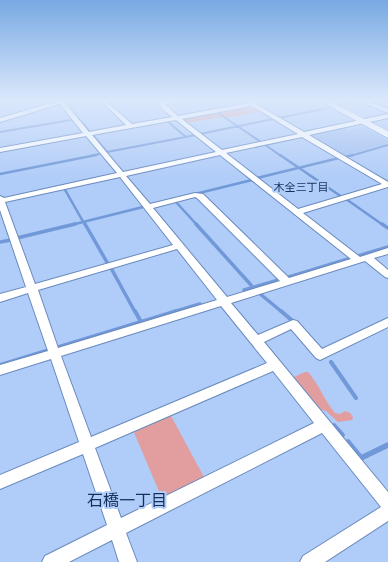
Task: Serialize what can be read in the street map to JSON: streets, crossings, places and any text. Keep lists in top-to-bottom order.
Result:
{
  "districts": ["木全三丁目", "石橋一丁目"]
}
